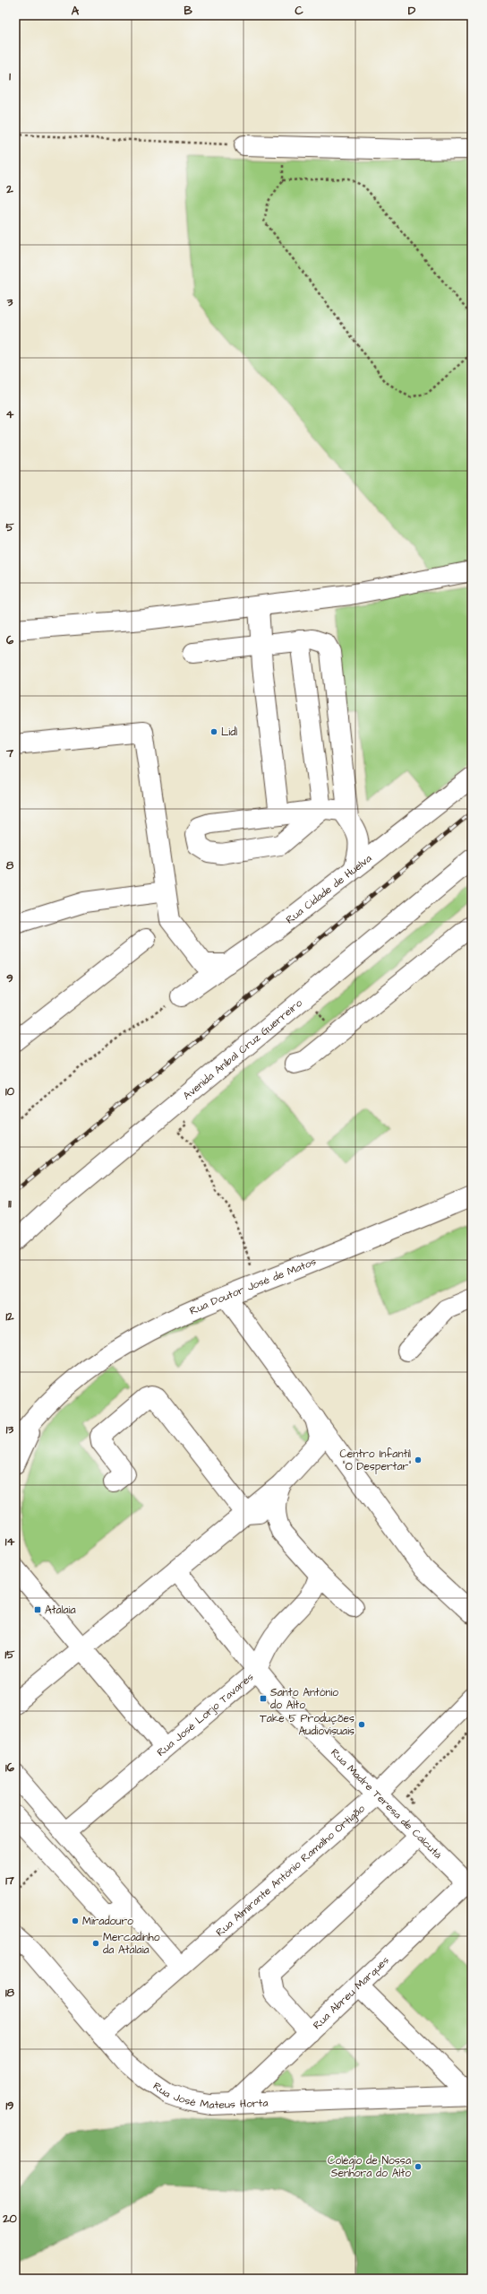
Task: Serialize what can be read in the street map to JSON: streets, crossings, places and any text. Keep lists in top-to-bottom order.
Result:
{
  "streets": {
    "street": [
      "Rua Cidade de Huelva",
      "Avenida Aníbal Cruz Guerreiro",
      "Rua Doutor José de Matos",
      "Rua José Lorjo Tavares",
      "Rua Madre Teresa de Calcutá",
      "Rua Almirante António Ramalho Ortigão",
      "Rua Abreu Marques",
      "Rua José Mateus Horta"
    ]
  },
  "crossings": [
    ["Rua José Lorjo Tavares", "Rua Madre Teresa de Calcutá"],
    ["Rua Madre Teresa de Calcutá", "Rua Almirante António Ramalho Ortigão"],
    ["Rua Madre Teresa de Calcutá", "Rua Abreu Marques"],
    ["Rua Almirante António Ramalho Ortigão", "Rua José Mateus Horta"],
    ["Rua Abreu Marques", "Rua José Mateus Horta"]
  ],
  "places": {
    "other": [
      "Lidl",
      "Centro Infantil \"O Despertar\"",
      "Take 5 Produções Audiovisuais",
      "Miradouro",
      "Mercadinho da Atalaia",
      "Colégio de Nossa Senhora do Alto"
    ],
    "transit": ["Atalaia", "Santo António do Alto"]
  },
  "grid": {
    "columns": [
      "A",
      "B",
      "C",
      "D"
    ],
    "rows": [
      "1",
      "2",
      "3",
      "4",
      "5",
      "6",
      "7",
      "8",
      "9",
      "10",
      "11",
      "12",
      "13",
      "14",
      "15",
      "16",
      "17",
      "18",
      "19",
      "20"
    ]
  }
}
